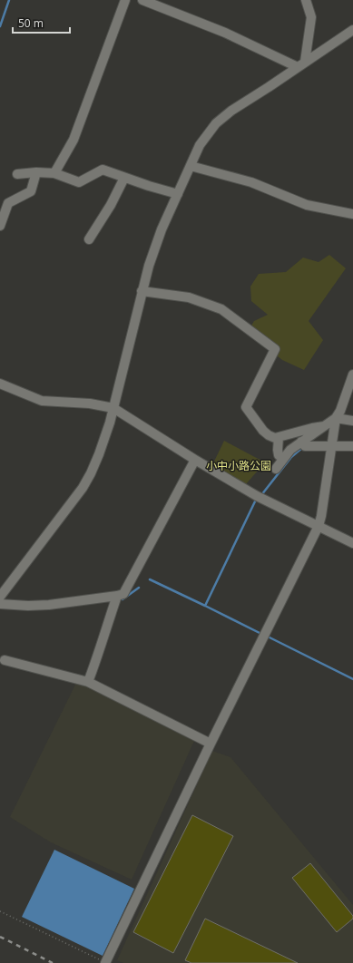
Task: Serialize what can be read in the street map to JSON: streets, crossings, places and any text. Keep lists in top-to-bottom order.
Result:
{
  "parks": ["小中小路公園"],
  "scale_bar": "50 m"
}
